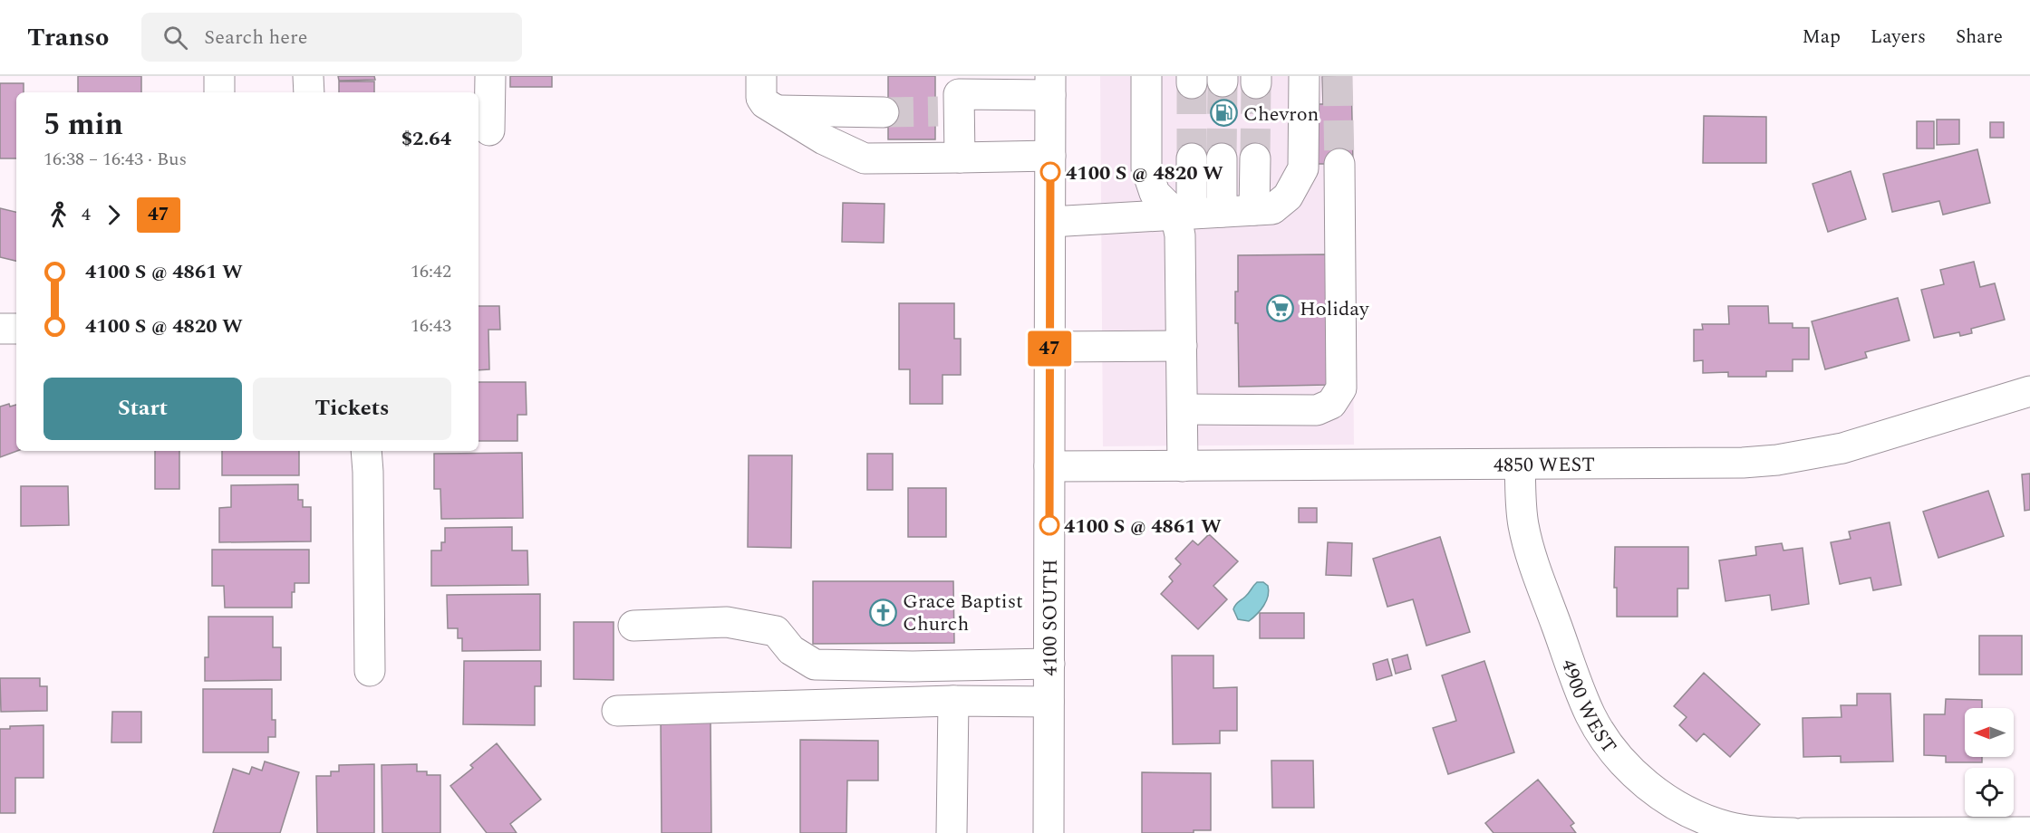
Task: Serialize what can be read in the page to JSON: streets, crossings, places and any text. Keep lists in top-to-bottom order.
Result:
{
  "streets": {
    "street": ["4850 WEST", "4100 SOUTH", "4900 WEST"]
  },
  "crossings": [
    ["4850 WEST", "4100 SOUTH"],
    ["4850 WEST", "4900 WEST"]
  ],
  "places": {
    "fuel station": ["Chevron"],
    "other": ["4100 S @ 4820 W", "4100 S @ 4861 W"],
    "supermarket": ["Holiday"],
    "church": ["Grace Baptist Church"]
  },
  "lines": ["bus line 47"],
  "north": "left",
  "page": {
    "header": "Transo",
    "search": "Search here",
    "nav": ["Map", "Layers", "Share"],
    "on_map": "47",
    "heading": ["5 min", "16:38 – 16:43 · Bus", "$2.64"],
    "legs": ["4", "47"],
    "list": [
      {
        "name": "4100 S @ 4861 W",
        "value": "16:42"
      },
      {
        "name": "4100 S @ 4820 W",
        "value": "16:43"
      }
    ],
    "buttons": ["Start", "Tickets"]
  }
}
